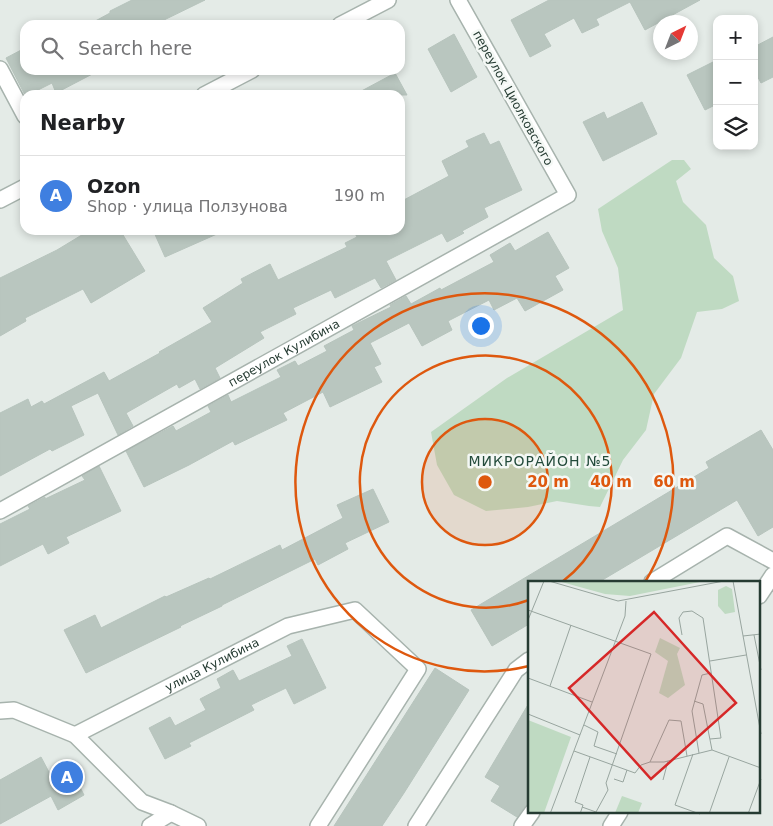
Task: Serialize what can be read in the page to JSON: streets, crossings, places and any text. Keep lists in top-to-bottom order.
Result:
{
  "streets": {
    "street": ["переулок Циолковского", "переулок Кулибина", "улица Кулибина"]
  },
  "crossings": [
    ["переулок Циолковского", "переулок Кулибина"]
  ],
  "districts": ["МИКРОРАЙОН №5"],
  "north": "top right",
  "page": {
    "map_buttons": ["+", "−"],
    "search": "Search here",
    "heading": "Nearby",
    "list": [
      {
        "mark": "A",
        "name": "Ozon",
        "note": "Shop · улица Ползунова",
        "value": "190 m"
      }
    ],
    "pins": "A"
  },
  "rings": ["20 m", "40 m", "60 m"]
}
